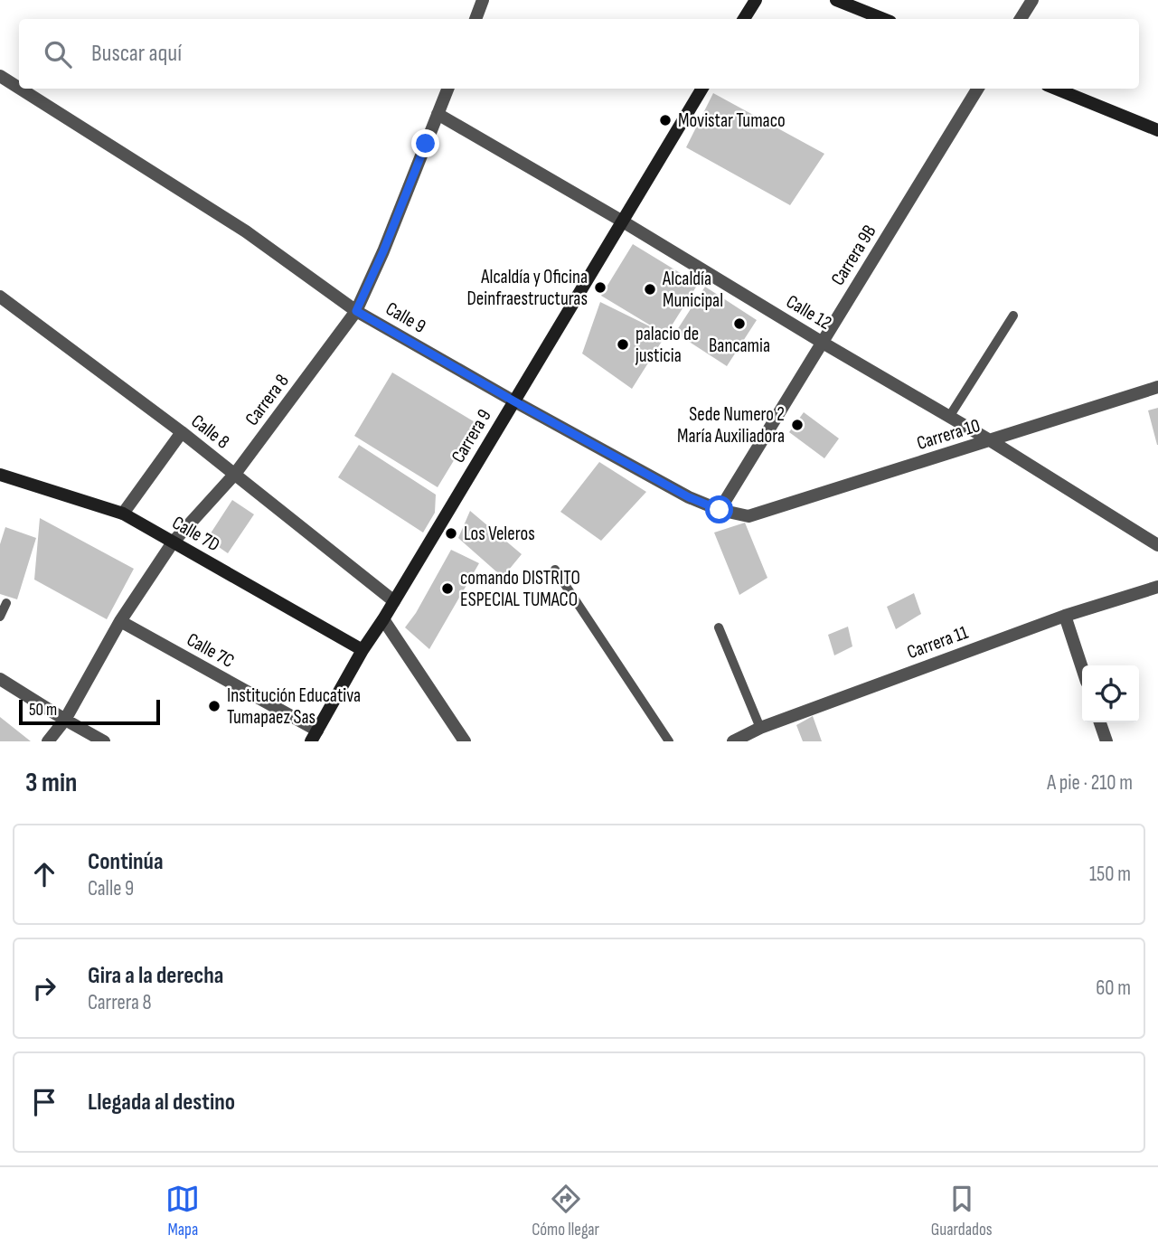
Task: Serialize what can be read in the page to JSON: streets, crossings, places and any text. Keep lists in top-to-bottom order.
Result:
{
  "streets": {
    "main road": ["Carrera 9", "Calle 7D"],
    "street": [
      "Carrera 9B",
      "Calle 12",
      "Calle 9",
      "Carrera 8",
      "Calle 8",
      "Carrera 10",
      "Carrera 11",
      "Calle 7C"
    ]
  },
  "crossings": [
    ["Carrera 9B", "Calle 12"],
    ["Carrera 9B", "Calle 9"],
    ["Calle 12", "Carrera 8"],
    ["Calle 12", "Carrera 10"],
    ["Calle 12", "Carrera 9"],
    ["Calle 9", "Carrera 8"],
    ["Calle 9", "Carrera 10"],
    ["Calle 9", "Carrera 9"],
    ["Carrera 8", "Calle 8"],
    ["Carrera 8", "Calle 7D"],
    ["Carrera 8", "Calle 7C"],
    ["Calle 8", "Carrera 9"],
    ["Carrera 9", "Calle 7D"],
    ["Carrera 9", "Calle 7C"]
  ],
  "places": [
    "Movistar Tumaco",
    "Alcaldía y Oficina Deinfraestructuras",
    "Alcaldía Municipal",
    "Bancamia",
    "palacio de justicia",
    "Sede Numero 2 María Auxiliadora",
    "Los Veleros",
    "comando DISTRITO ESPECIAL TUMACO",
    "Institución Educativa Tumapaez Sas"
  ],
  "scale_bar": "50 m",
  "page": {
    "search": "Buscar aquí",
    "scale": "50 m",
    "heading": ["3 min", "A pie · 210 m"],
    "list": [
      ["Continúa", "Calle 9", "150 m"],
      ["Gira a la derecha", "Carrera 8", "60 m"],
      "Llegada al destino"
    ],
    "nav": ["Mapa", "Cómo llegar", "Guardados"]
  }
}
